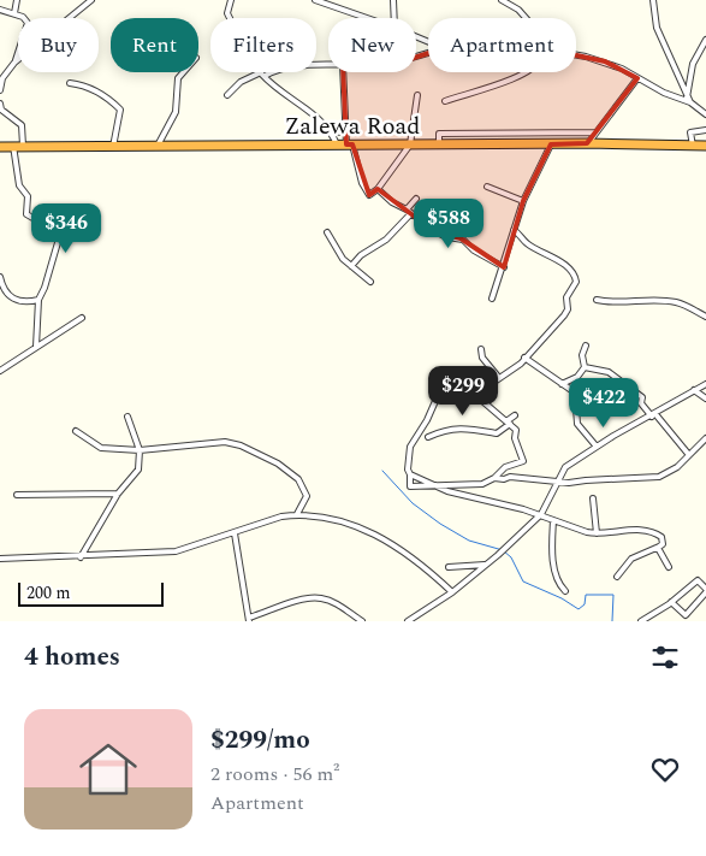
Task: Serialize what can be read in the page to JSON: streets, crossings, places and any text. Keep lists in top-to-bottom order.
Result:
{
  "streets": {
    "highway": ["Zalewa Road"]
  },
  "scale_bar": "200 m",
  "page": {
    "chip": [
      "Buy",
      "Rent",
      "Filters",
      "New",
      "Apartment"
    ],
    "price": [
      "$588",
      "$346",
      "$299",
      "$422"
    ],
    "scale": "200 m",
    "heading": "4 homes",
    "list": [
      {
        "name": "$299/mo",
        "note": "2 rooms · 56 m² · Apartment"
      }
    ]
  }
}
